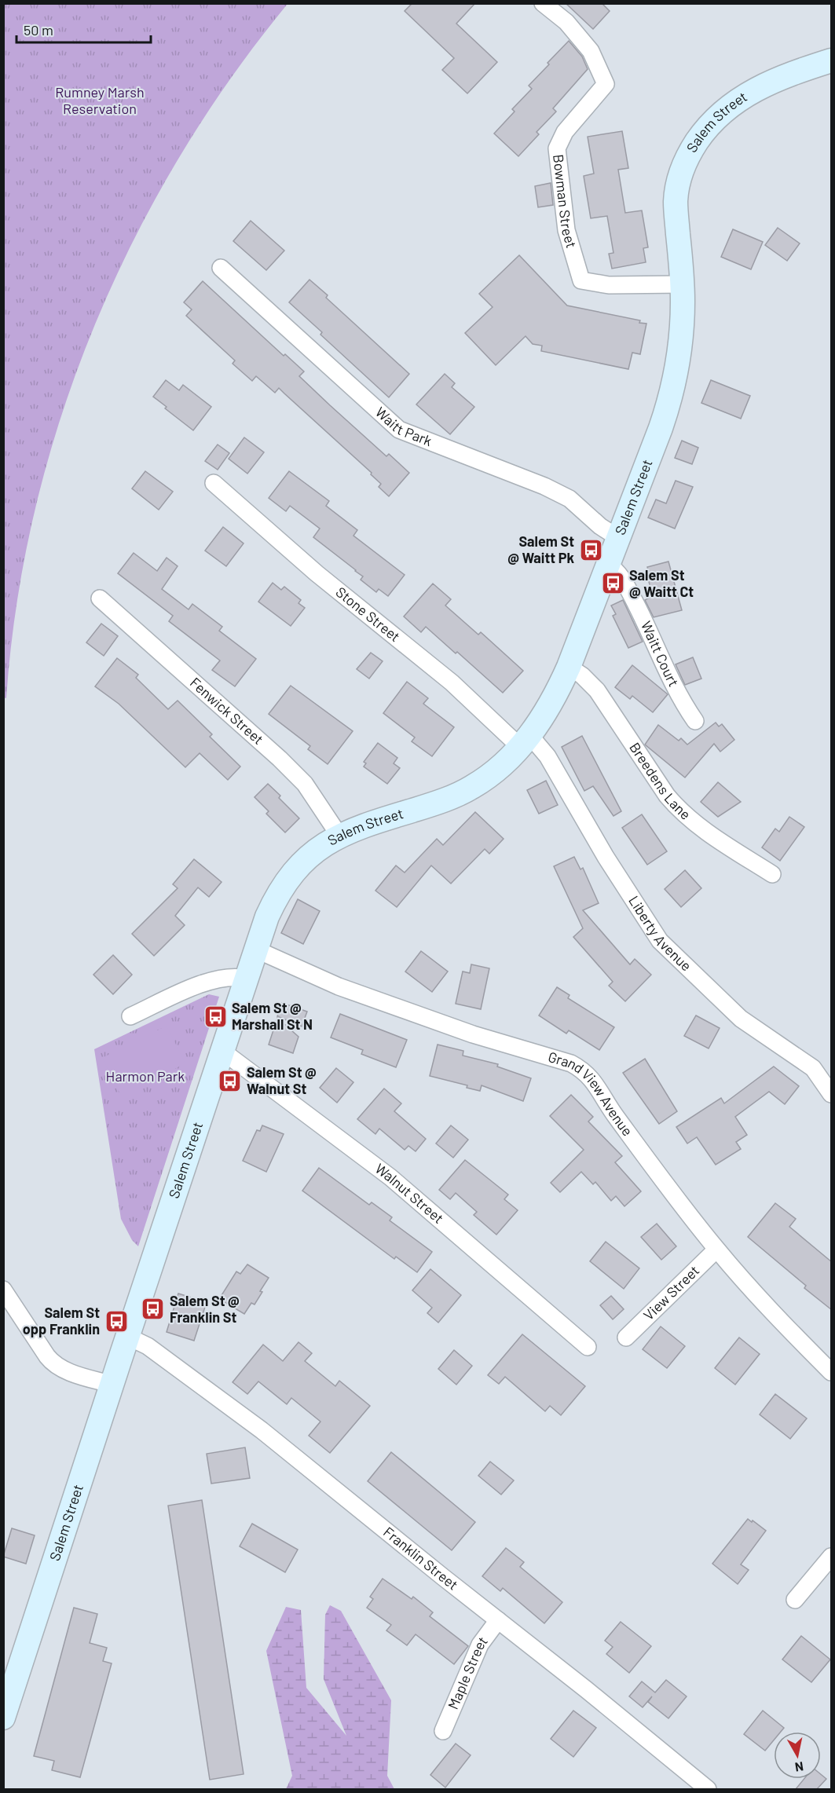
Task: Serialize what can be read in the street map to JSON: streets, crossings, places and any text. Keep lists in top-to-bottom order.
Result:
{
  "streets": {
    "main road": ["Salem Street"],
    "street": [
      "Bowman Street",
      "Waitt Park",
      "Stone Street",
      "Waitt Court",
      "Fenwick Street",
      "Breedens Lane",
      "Liberty Avenue",
      "Grand View Avenue",
      "Walnut Street",
      "View Street",
      "Franklin Street",
      "Maple Street"
    ]
  },
  "crossings": [
    ["Salem Street", "Bowman Street"],
    ["Salem Street", "Waitt Park"],
    ["Salem Street", "Stone Street"],
    ["Salem Street", "Waitt Court"],
    ["Salem Street", "Fenwick Street"],
    ["Salem Street", "Breedens Lane"],
    ["Salem Street", "Liberty Avenue"],
    ["Salem Street", "Grand View Avenue"],
    ["Salem Street", "Walnut Street"],
    ["Salem Street", "Franklin Street"],
    ["Stone Street", "Liberty Avenue"],
    ["Grand View Avenue", "View Street"],
    ["Franklin Street", "Maple Street"]
  ],
  "parks": ["Rumney Marsh Reservation", "Harmon Park"],
  "places": {
    "bus stop": [
      "Salem St @ Waitt Pk",
      "Salem St @ Waitt Ct",
      "Salem St @ Marshall St N",
      "Salem St @ Walnut St",
      "Salem St @ Franklin St",
      "Salem St opp Franklin"
    ]
  },
  "scale_bar": "50 m",
  "north": "bottom"
}
